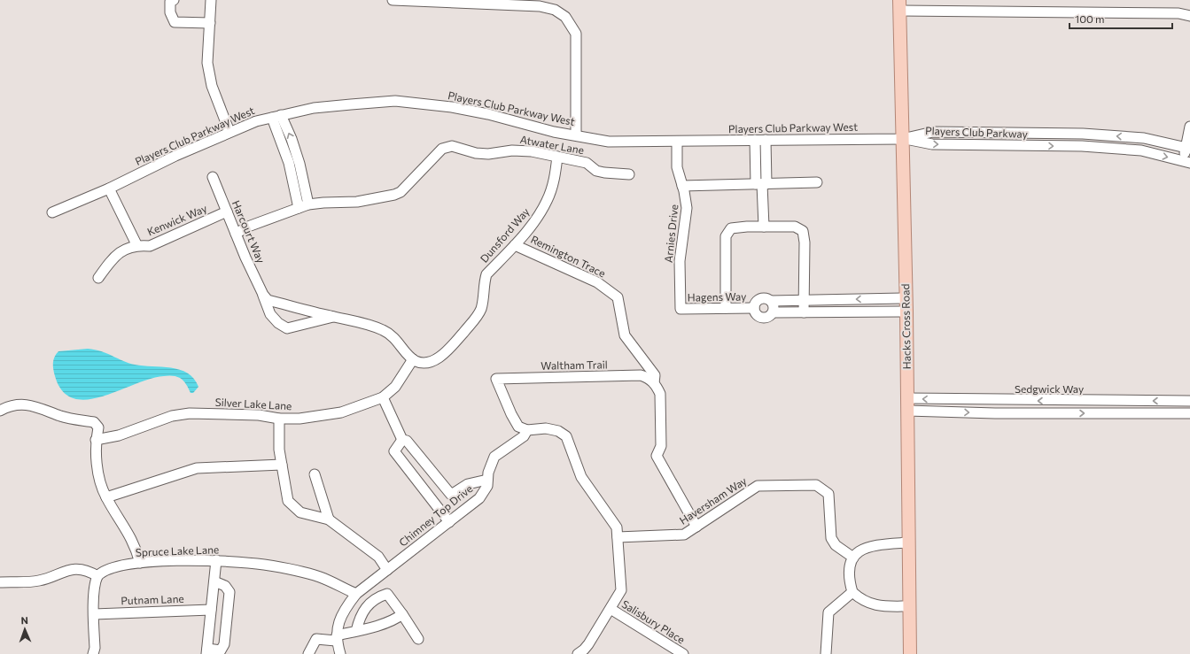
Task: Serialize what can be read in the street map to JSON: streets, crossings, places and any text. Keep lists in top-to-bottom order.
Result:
{
  "streets": {
    "main road": ["Hacks Cross Road"],
    "street": [
      "Players Club Parkway West",
      "Players Club Parkway",
      "Atwater Lane",
      "Kenwick Way",
      "Harcourt Way",
      "Arnies Drive",
      "Dunsford Way",
      "Remington Trace",
      "Hagens Way",
      "Waltham Trail",
      "Sedgwick Way",
      "Silver Lake Lane",
      "Haversham Way",
      "Chimney Top Drive",
      "Spruce Lake Lane",
      "Putnam Lane",
      "Salisbury Place"
    ]
  },
  "crossings": [
    ["Players Club Parkway West", "Players Club Parkway"],
    ["Players Club Parkway West", "Kenwick Way"],
    ["Players Club Parkway West", "Arnies Drive"],
    ["Players Club Parkway West", "Hacks Cross Road"],
    ["Players Club Parkway", "Hacks Cross Road"],
    ["Atwater Lane", "Dunsford Way"],
    ["Kenwick Way", "Harcourt Way"],
    ["Harcourt Way", "Dunsford Way"],
    ["Harcourt Way", "Silver Lake Lane"],
    ["Arnies Drive", "Hagens Way"],
    ["Dunsford Way", "Remington Trace"],
    ["Dunsford Way", "Silver Lake Lane"],
    ["Remington Trace", "Waltham Trail"],
    ["Remington Trace", "Haversham Way"],
    ["Hagens Way", "Hacks Cross Road"],
    ["Hacks Cross Road", "Sedgwick Way"],
    ["Waltham Trail", "Chimney Top Drive"],
    ["Chimney Top Drive", "Spruce Lake Lane"]
  ],
  "scale_bar": "100 m",
  "north": "top"
}
